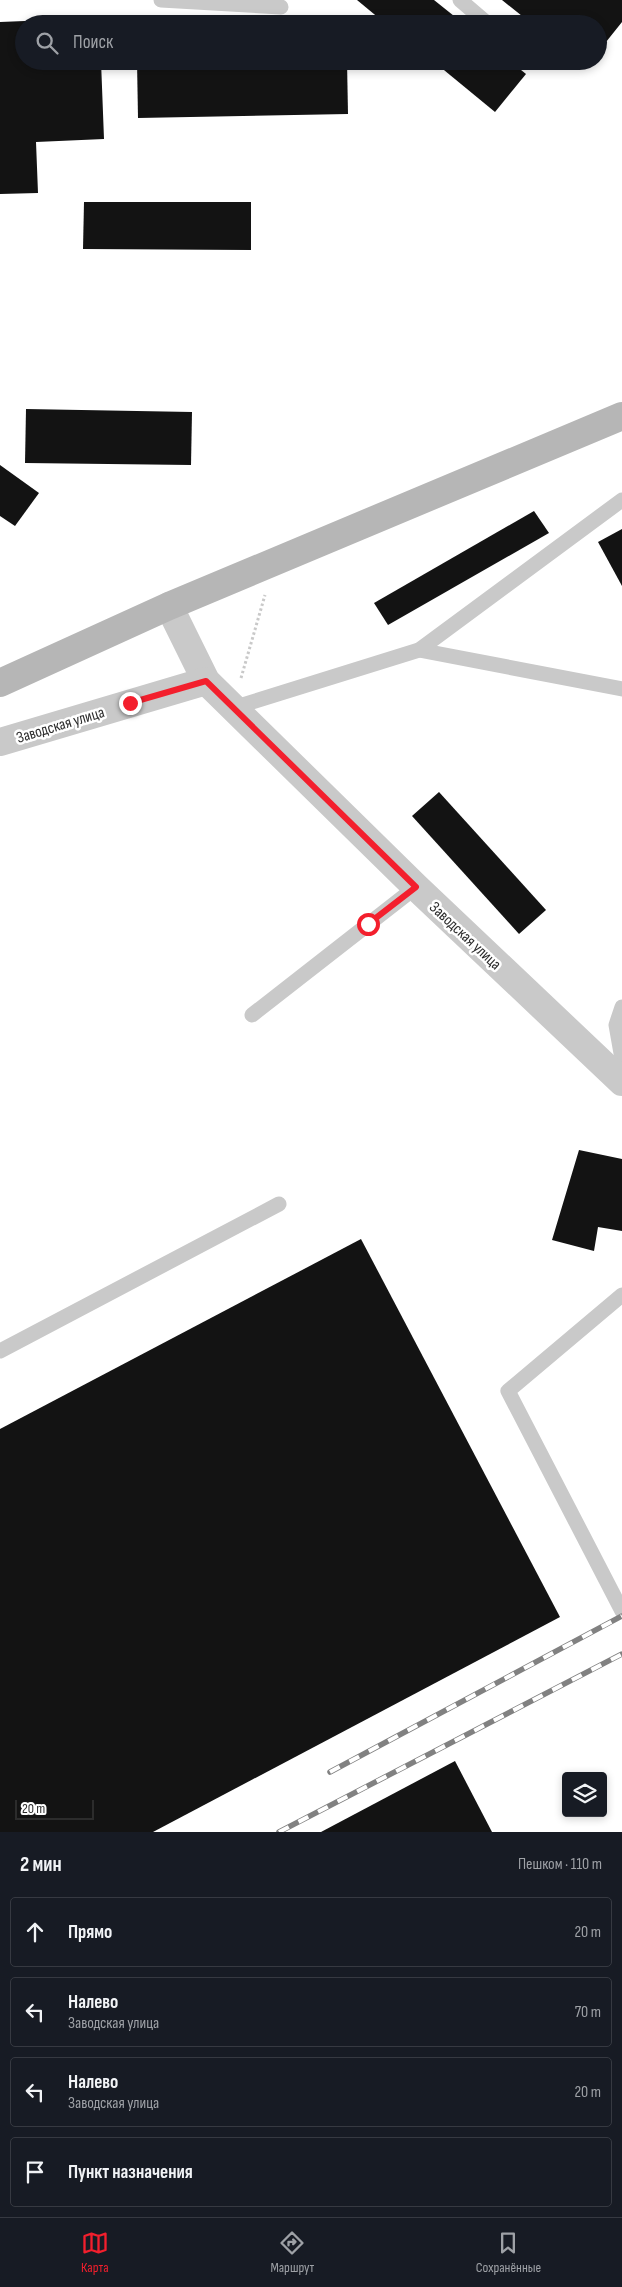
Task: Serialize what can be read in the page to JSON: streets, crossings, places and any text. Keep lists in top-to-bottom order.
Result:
{
  "streets": {
    "street": ["Заводская улица"]
  },
  "scale_bar": "20 m",
  "page": {
    "search": "Поиск",
    "scale": "20 m",
    "heading": ["2 мин", "Пешком · 110 m"],
    "list": [
      ["Прямо", "20 m"],
      ["Налево", "Заводская улица", "70 m"],
      ["Налево", "Заводская улица", "20 m"],
      "Пункт назначения"
    ],
    "nav": ["Карта", "Маршрут", "Сохранённые"]
  }
}
